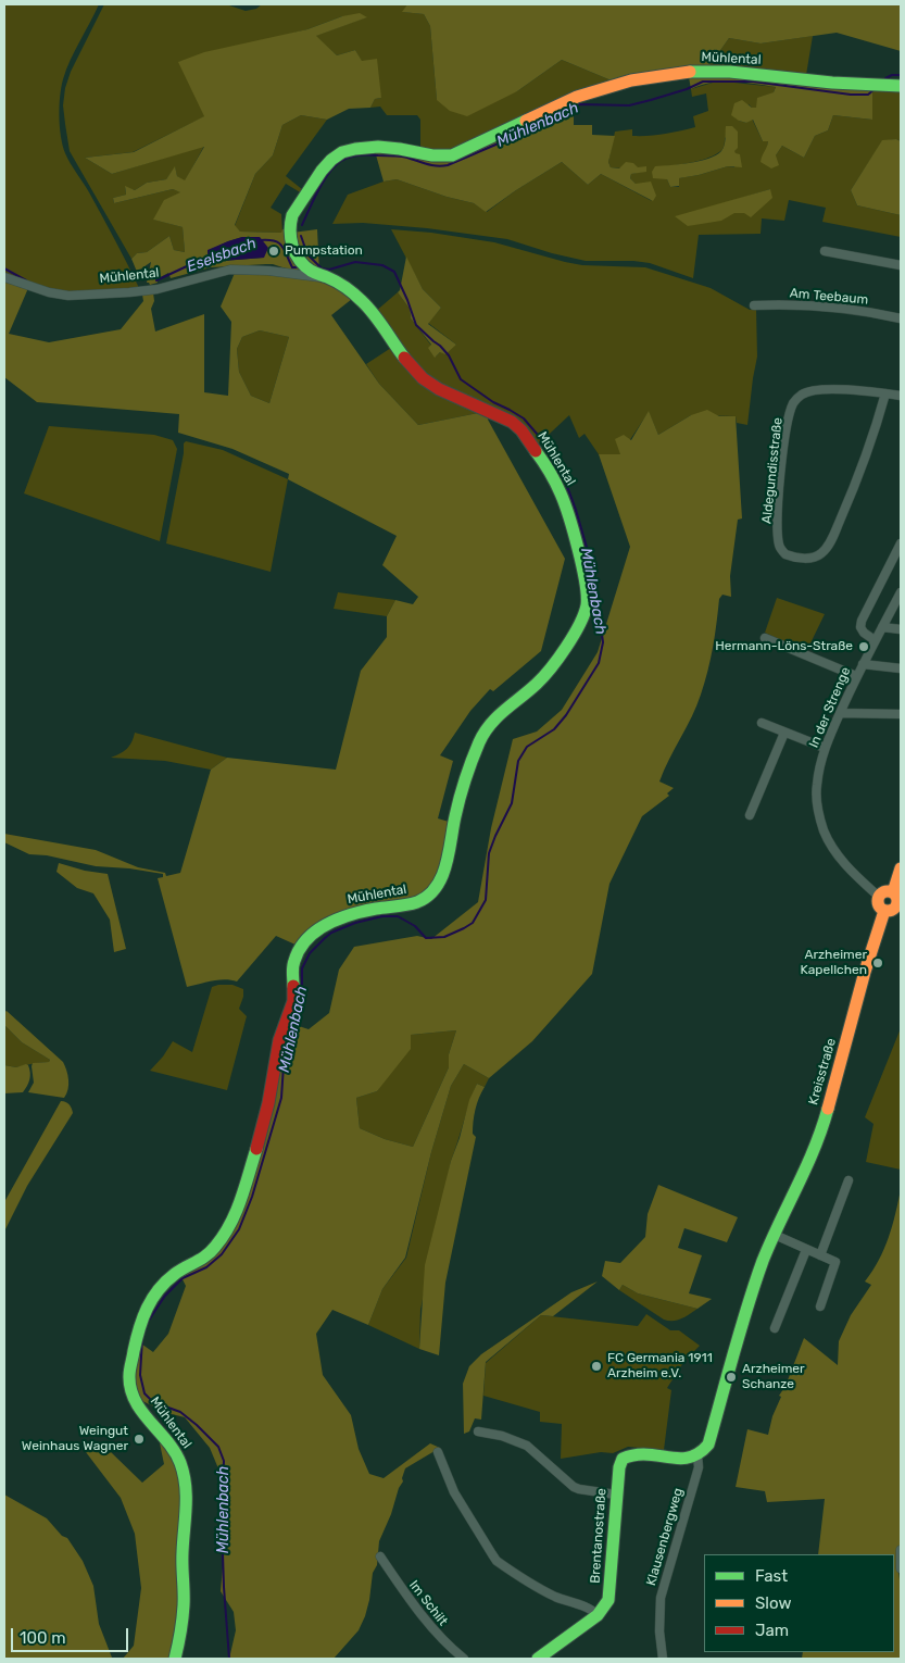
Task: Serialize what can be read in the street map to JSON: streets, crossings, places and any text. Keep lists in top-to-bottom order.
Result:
{
  "streets": {
    "street": [
      "Mühlental",
      "Am Teebaum",
      "Aldegundisstraße",
      "In der Strenge",
      "Kreisstraße",
      "Brentanostraße",
      "Klausenbergweg",
      "Im Schilt"
    ]
  },
  "crossings": [
    ["In der Strenge", "Kreisstraße"],
    ["Kreisstraße", "Brentanostraße"],
    ["Kreisstraße", "Klausenbergweg"],
    ["Brentanostraße", "Klausenbergweg"]
  ],
  "water": ["Mühlenbach", "Eselsbach"],
  "places": [
    "Pumpstation",
    "Hermann-Löns-Straße",
    "Arzheimer Kapellchen",
    "FC Germania 1911 Arzheim e.V.",
    "Arzheimer Schanze",
    "Weingut Weinhaus Wagner"
  ],
  "legend": ["Fast", "Slow", "Jam"],
  "scale_bar": "100 m"
}
